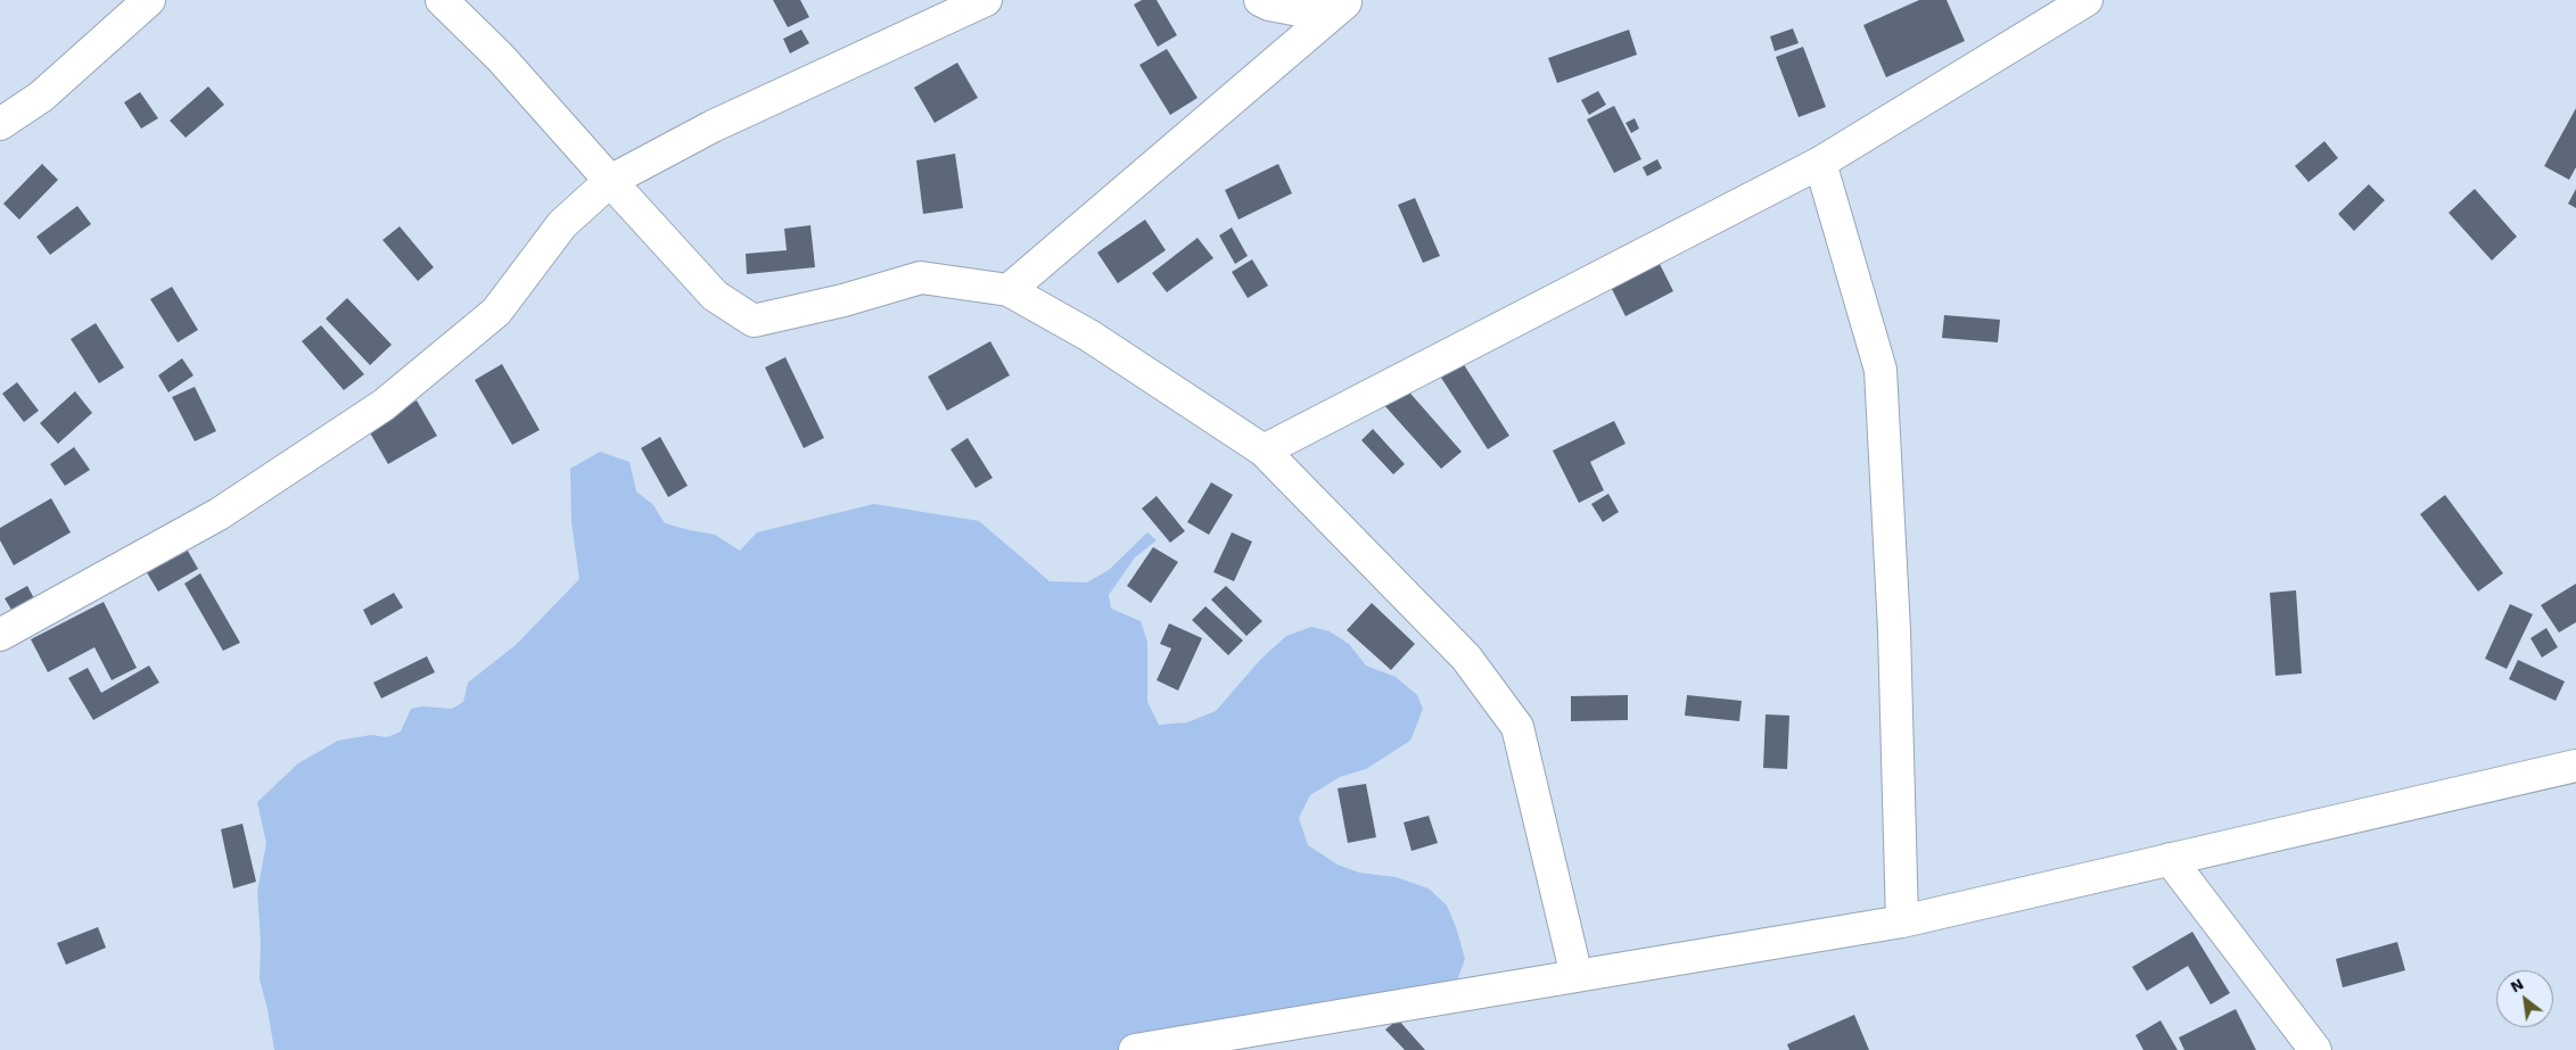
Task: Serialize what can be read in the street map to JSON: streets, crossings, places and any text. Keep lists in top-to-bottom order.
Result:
{
  "north": "top left"
}
